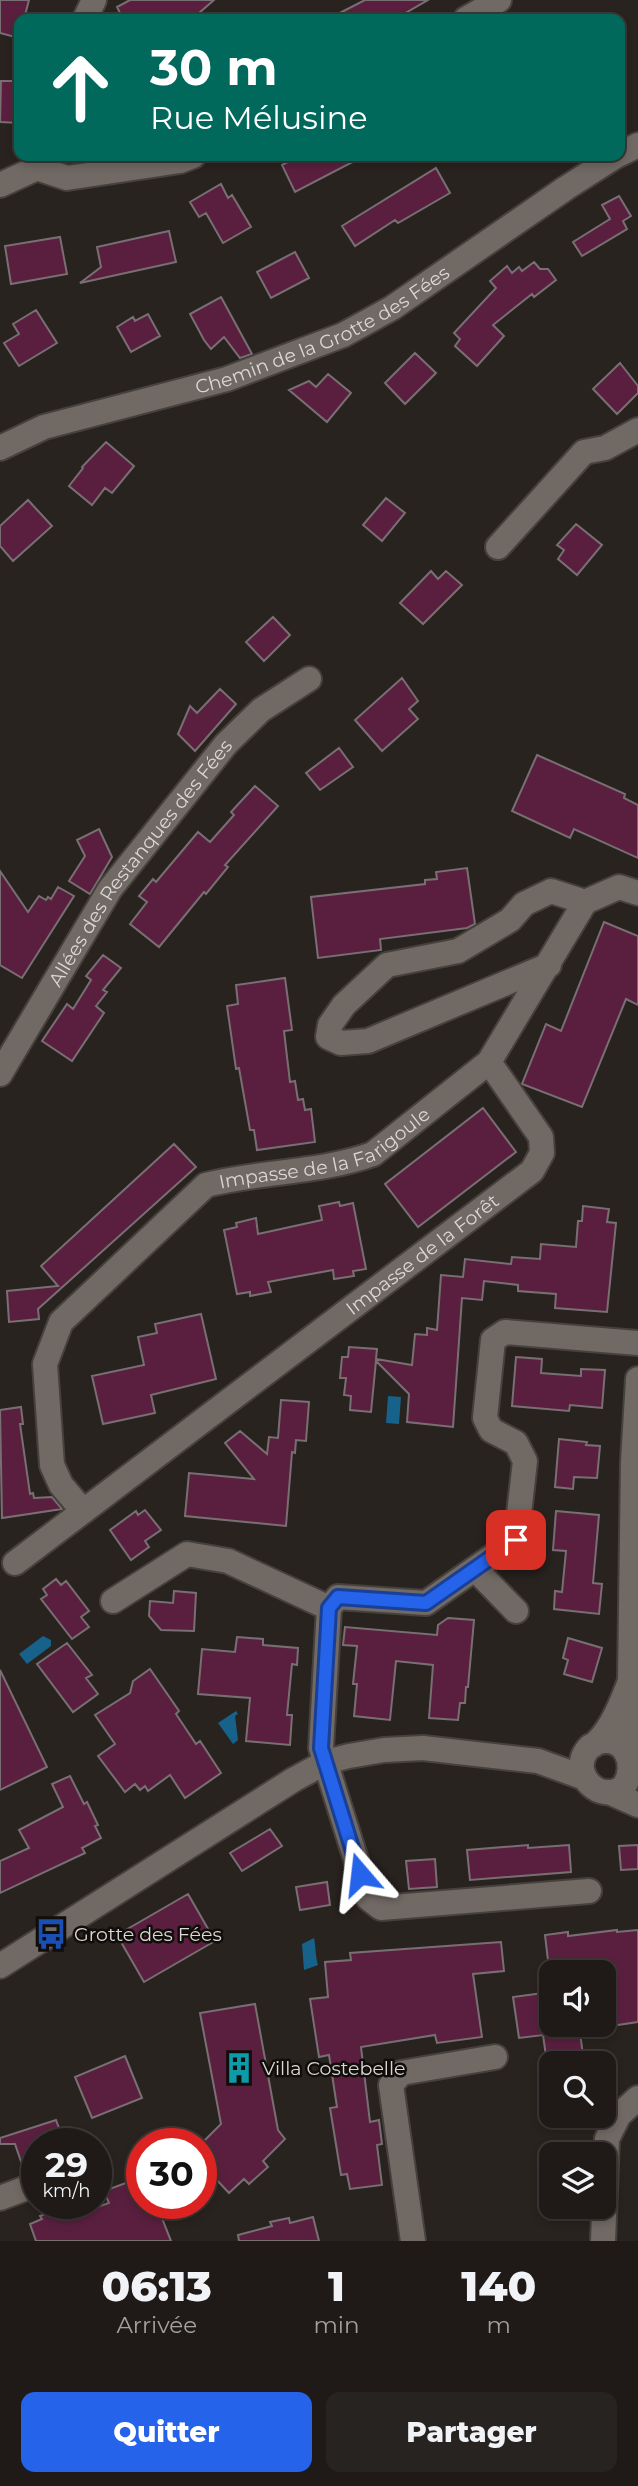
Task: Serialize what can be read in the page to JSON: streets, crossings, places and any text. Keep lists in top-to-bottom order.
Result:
{
  "streets": {
    "street": [
      "Chemin de la Grotte des Fées",
      "Allées des Restanques des Fées",
      "Impasse de la Farigoule",
      "Impasse de la Forêt"
    ]
  },
  "crossings": [
    ["Impasse de la Farigoule", "Impasse de la Forêt"]
  ],
  "places": {
    "bus stop": ["Grotte des Fées"],
    "building": ["Villa Costebelle"]
  },
  "page": {
    "turn": ["30 m", "Rue Mélusine"],
    "speed": "29 km/h",
    "limit": "30",
    "eta": [
      "06:13",
      "Arrivée",
      "1",
      "min",
      "140",
      "m"
    ],
    "buttons": ["Quitter", "Partager"]
  }
}
